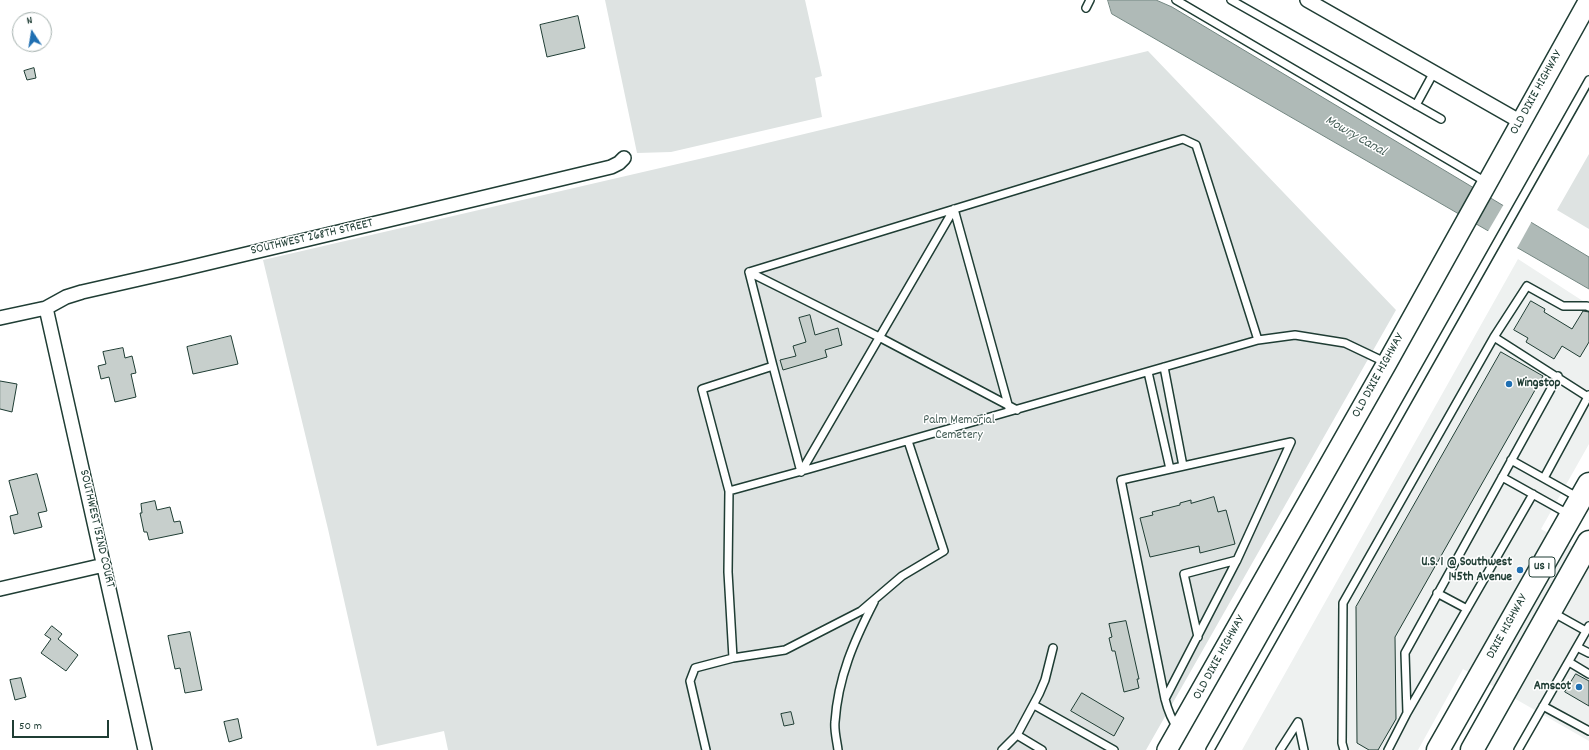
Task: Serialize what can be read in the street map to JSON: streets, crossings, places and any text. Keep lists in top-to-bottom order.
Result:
{
  "streets": {
    "highway": ["US 1", "DIXIE HIGHWAY"],
    "street": ["OLD DIXIE HIGHWAY", "SOUTHWEST 268TH STREET", "SOUTHWEST 152ND COURT"]
  },
  "crossings": [
    ["SOUTHWEST 268TH STREET", "SOUTHWEST 152ND COURT"]
  ],
  "water": ["Mowry Canal"],
  "parks": ["Palm Memorial Cemetery"],
  "places": ["Wingstop", "U.S. 1 @ Southwest 145th Avenue", "Amscot"],
  "scale_bar": "50 m",
  "north": "top"
}
